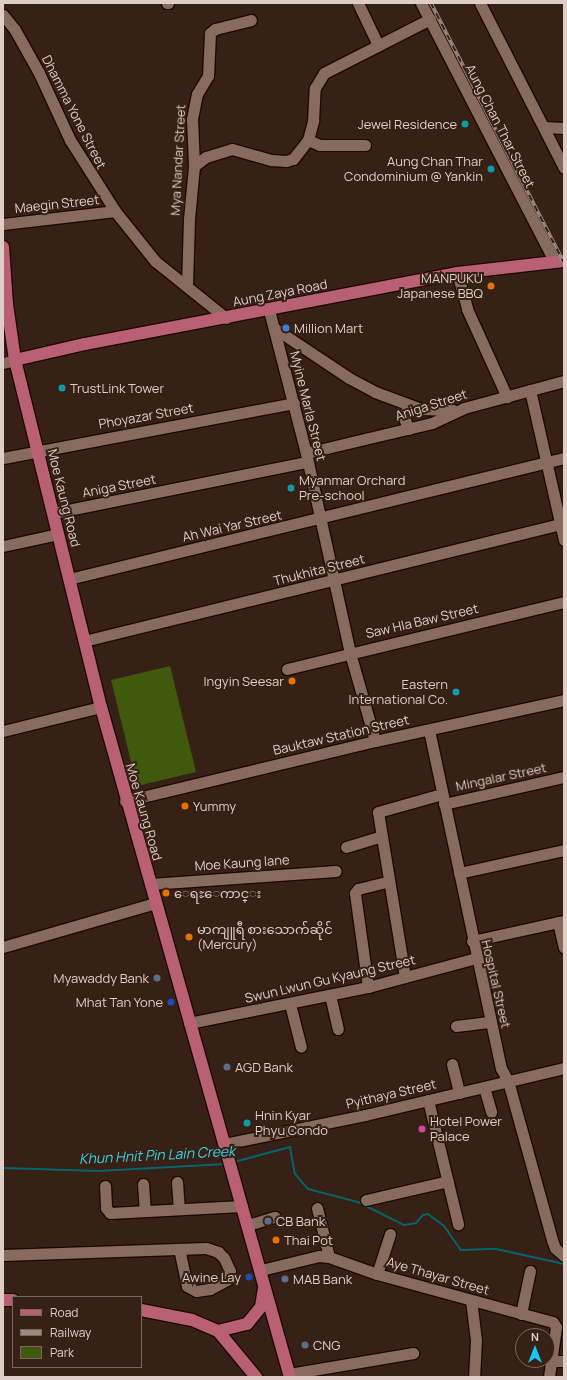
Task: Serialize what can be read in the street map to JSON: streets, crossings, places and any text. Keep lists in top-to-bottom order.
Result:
{
  "streets": {
    "main road": ["Aung Zaya Road", "Moe Kaung Road"],
    "street": [
      "Dhamma Yone Street",
      "Aung Chan Thar Street",
      "Mya Nandar Street",
      "Maegin Street",
      "Aniga Street",
      "Myine Marla Street",
      "Phoyazar Street",
      "Ah Wai Yar Street",
      "Thukhita Street",
      "Saw Hla Baw Street",
      "Bauktaw Station Street",
      "Mingalar Street",
      "Moe Kaung lane",
      "Swun Lwun Gu Kyaung Street",
      "Hospital Street",
      "Pyithaya Street",
      "Aye Thayar Street"
    ]
  },
  "crossings": [
    ["Dhamma Yone Street", "Mya Nandar Street"],
    ["Dhamma Yone Street", "Maegin Street"],
    ["Dhamma Yone Street", "Aung Zaya Road"],
    ["Aung Chan Thar Street", "Aung Zaya Road"],
    ["Aung Zaya Road", "Myine Marla Street"],
    ["Aung Zaya Road", "Moe Kaung Road"],
    ["Aniga Street", "Myine Marla Street"],
    ["Aniga Street", "Moe Kaung Road"],
    ["Myine Marla Street", "Phoyazar Street"],
    ["Myine Marla Street", "Ah Wai Yar Street"],
    ["Myine Marla Street", "Thukhita Street"],
    ["Myine Marla Street", "Saw Hla Baw Street"],
    ["Myine Marla Street", "Bauktaw Station Street"],
    ["Phoyazar Street", "Moe Kaung Road"],
    ["Moe Kaung Road", "Ah Wai Yar Street"],
    ["Moe Kaung Road", "Thukhita Street"],
    ["Moe Kaung Road", "Bauktaw Station Street"],
    ["Moe Kaung Road", "Moe Kaung lane"],
    ["Moe Kaung Road", "Swun Lwun Gu Kyaung Street"],
    ["Moe Kaung Road", "Pyithaya Street"],
    ["Moe Kaung Road", "Aye Thayar Street"],
    ["Bauktaw Station Street", "Hospital Street"],
    ["Mingalar Street", "Swun Lwun Gu Kyaung Street"],
    ["Mingalar Street", "Hospital Street"],
    ["Swun Lwun Gu Kyaung Street", "Hospital Street"],
    ["Hospital Street", "Pyithaya Street"]
  ],
  "water": ["Khun Hnit Pin Lain Creek"],
  "places": [
    "Jewel Residence",
    "Aung Chan Thar Condominium @ Yankin",
    "MANPUKU Japanese BBQ",
    "Million Mart",
    "TrustLink Tower",
    "Myanmar Orchard Pre-school",
    "Ingyin Seesar",
    "Eastern International Co.",
    "Yummy",
    "ေရႊေကာင္း",
    "မာကျူရီ စားသောက်ဆိုင် (Mercury)",
    "Myawaddy Bank",
    "Mhat Tan Yone",
    "AGD Bank",
    "Hnin Kyar Phyu Condo",
    "Hotel Power Palace",
    "CB Bank",
    "Thai Pot",
    "Awine Lay",
    "MAB Bank",
    "CNG"
  ],
  "legend": ["Road", "Railway", "Park"],
  "north": "top"
}
